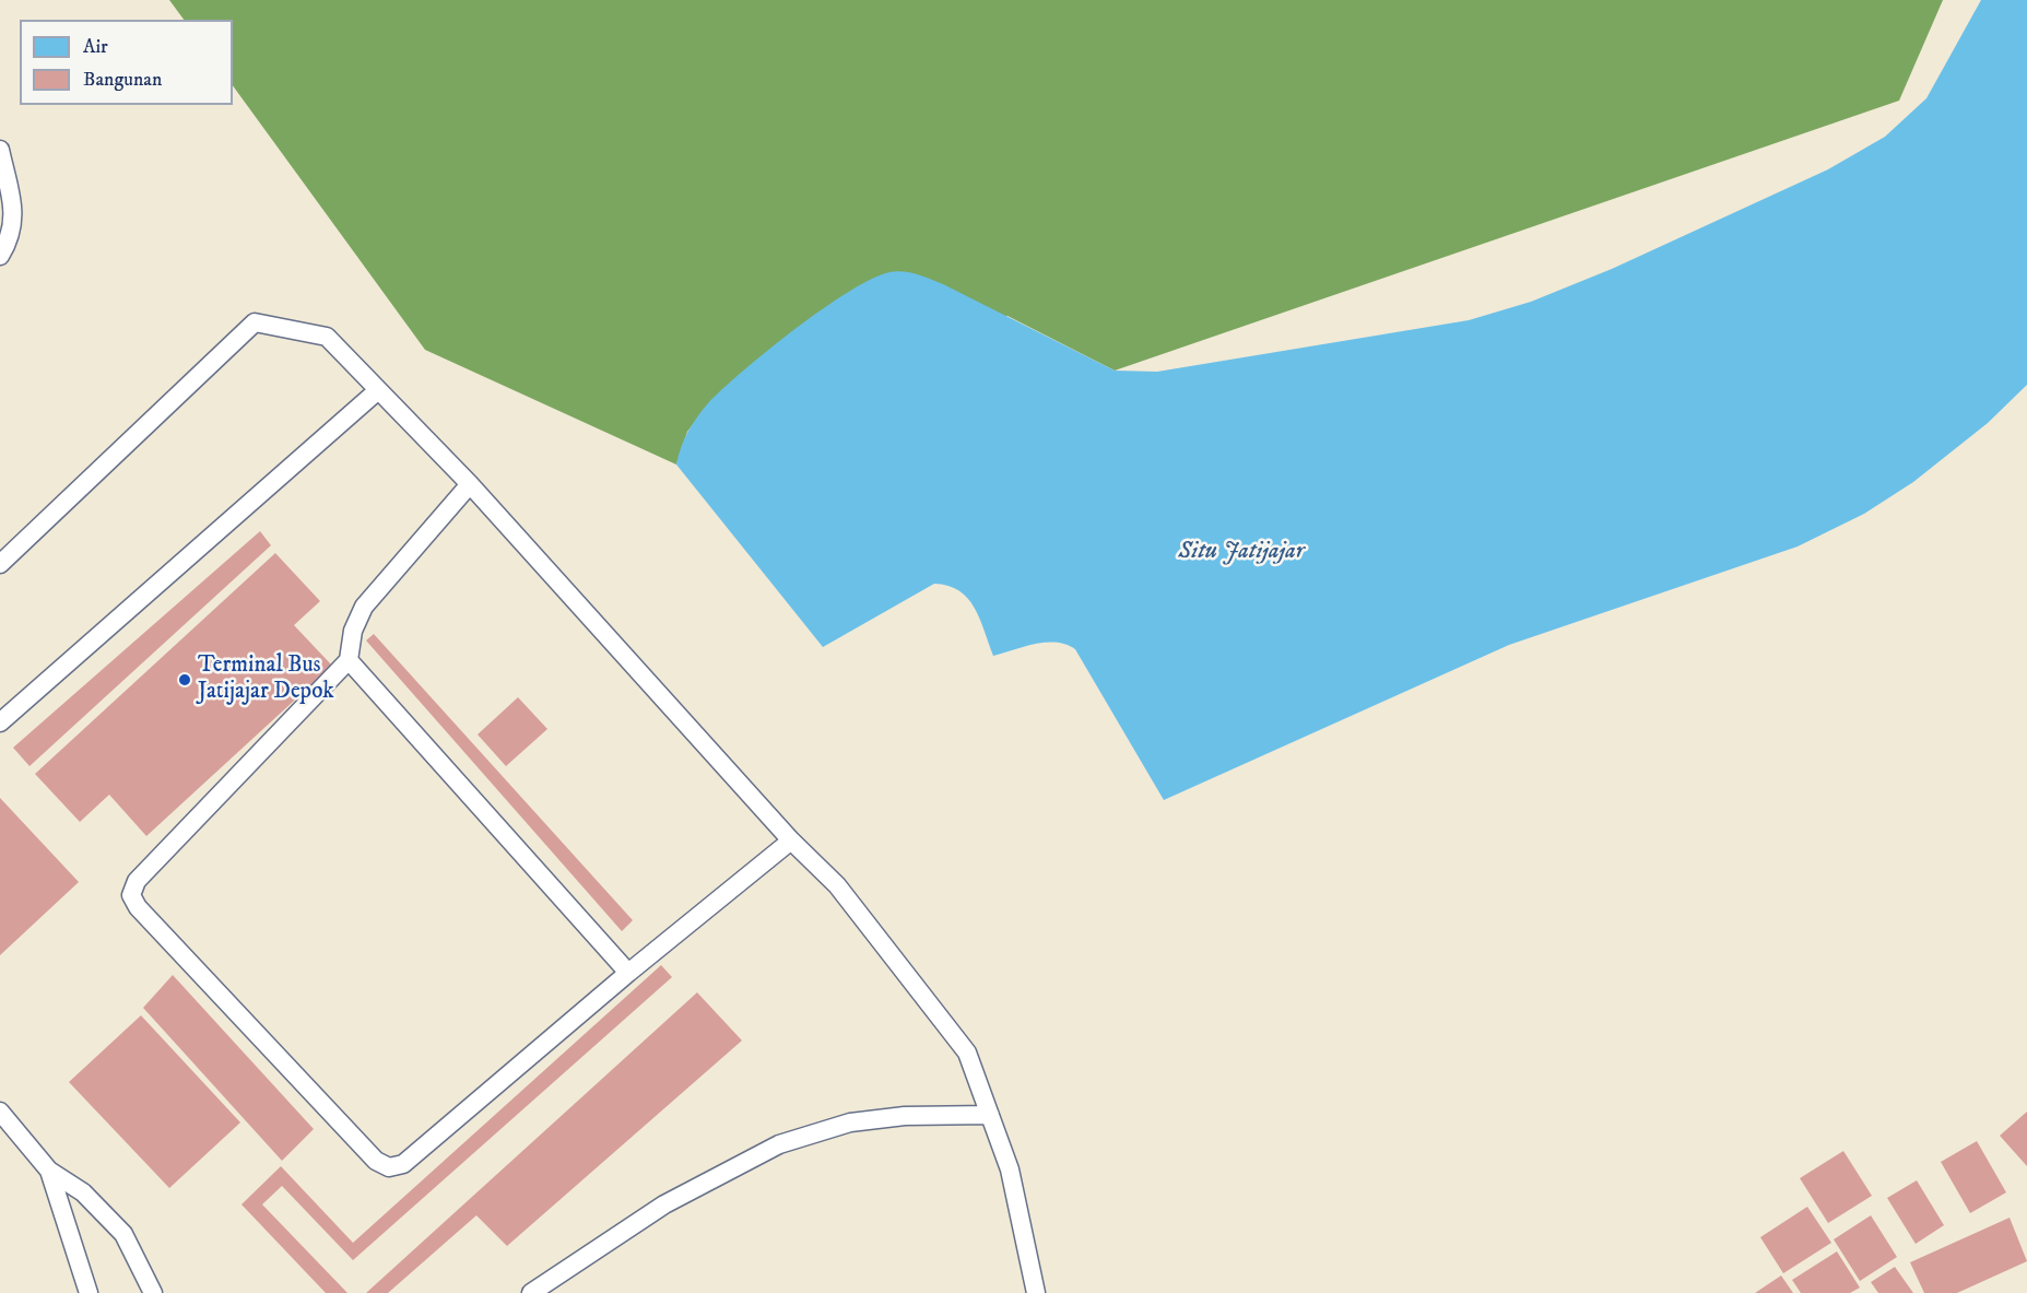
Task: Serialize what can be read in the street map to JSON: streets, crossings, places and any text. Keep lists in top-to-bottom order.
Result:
{
  "water": ["Situ Jatijajar"],
  "places": ["Terminal Bus Jatijajar Depok"],
  "legend": ["Air", "Bangunan"]
}
